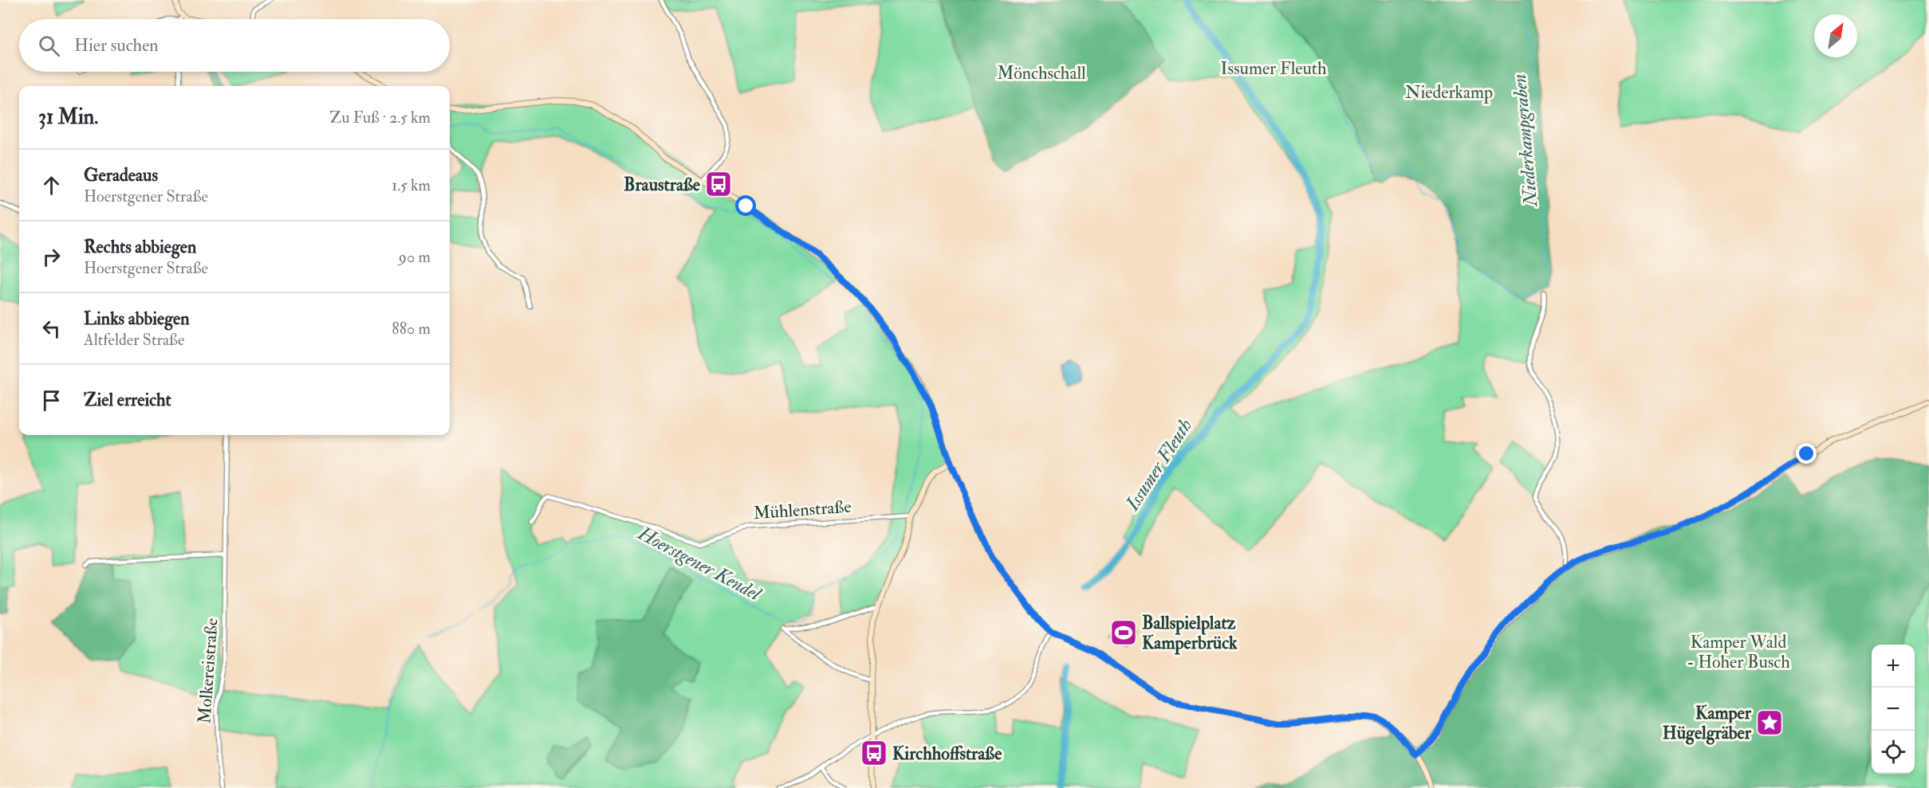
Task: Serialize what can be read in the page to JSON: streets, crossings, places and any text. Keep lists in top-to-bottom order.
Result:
{
  "streets": {
    "street": ["Mühlenstraße", "Molkereistraße"]
  },
  "water": ["Niederkampgraben", "Issumer Fleuth", "Hoerstgener Kendel"],
  "parks": [
    "Issumer Fleuth",
    "Mönchschall",
    "Niederkamp",
    "Kamper Wald - Hoher Busch"
  ],
  "places": {
    "bus stop": ["Braustraße", "Kirchhoffstraße"],
    "sports": ["Ballspielplatz Kamperbrück"],
    "place": ["Kamper Hügelgräber"]
  },
  "north": "top right",
  "page": {
    "search": "Hier suchen",
    "heading": ["31 Min.", "Zu Fuß · 2.5 km"],
    "list": [
      ["Geradeaus", "Hoerstgener Straße", "1.5 km"],
      ["Rechts abbiegen", "Hoerstgener Straße", "90 m"],
      ["Links abbiegen", "Altfelder Straße", "880 m"],
      "Ziel erreicht"
    ],
    "map_buttons": ["+", "−"]
  }
}
